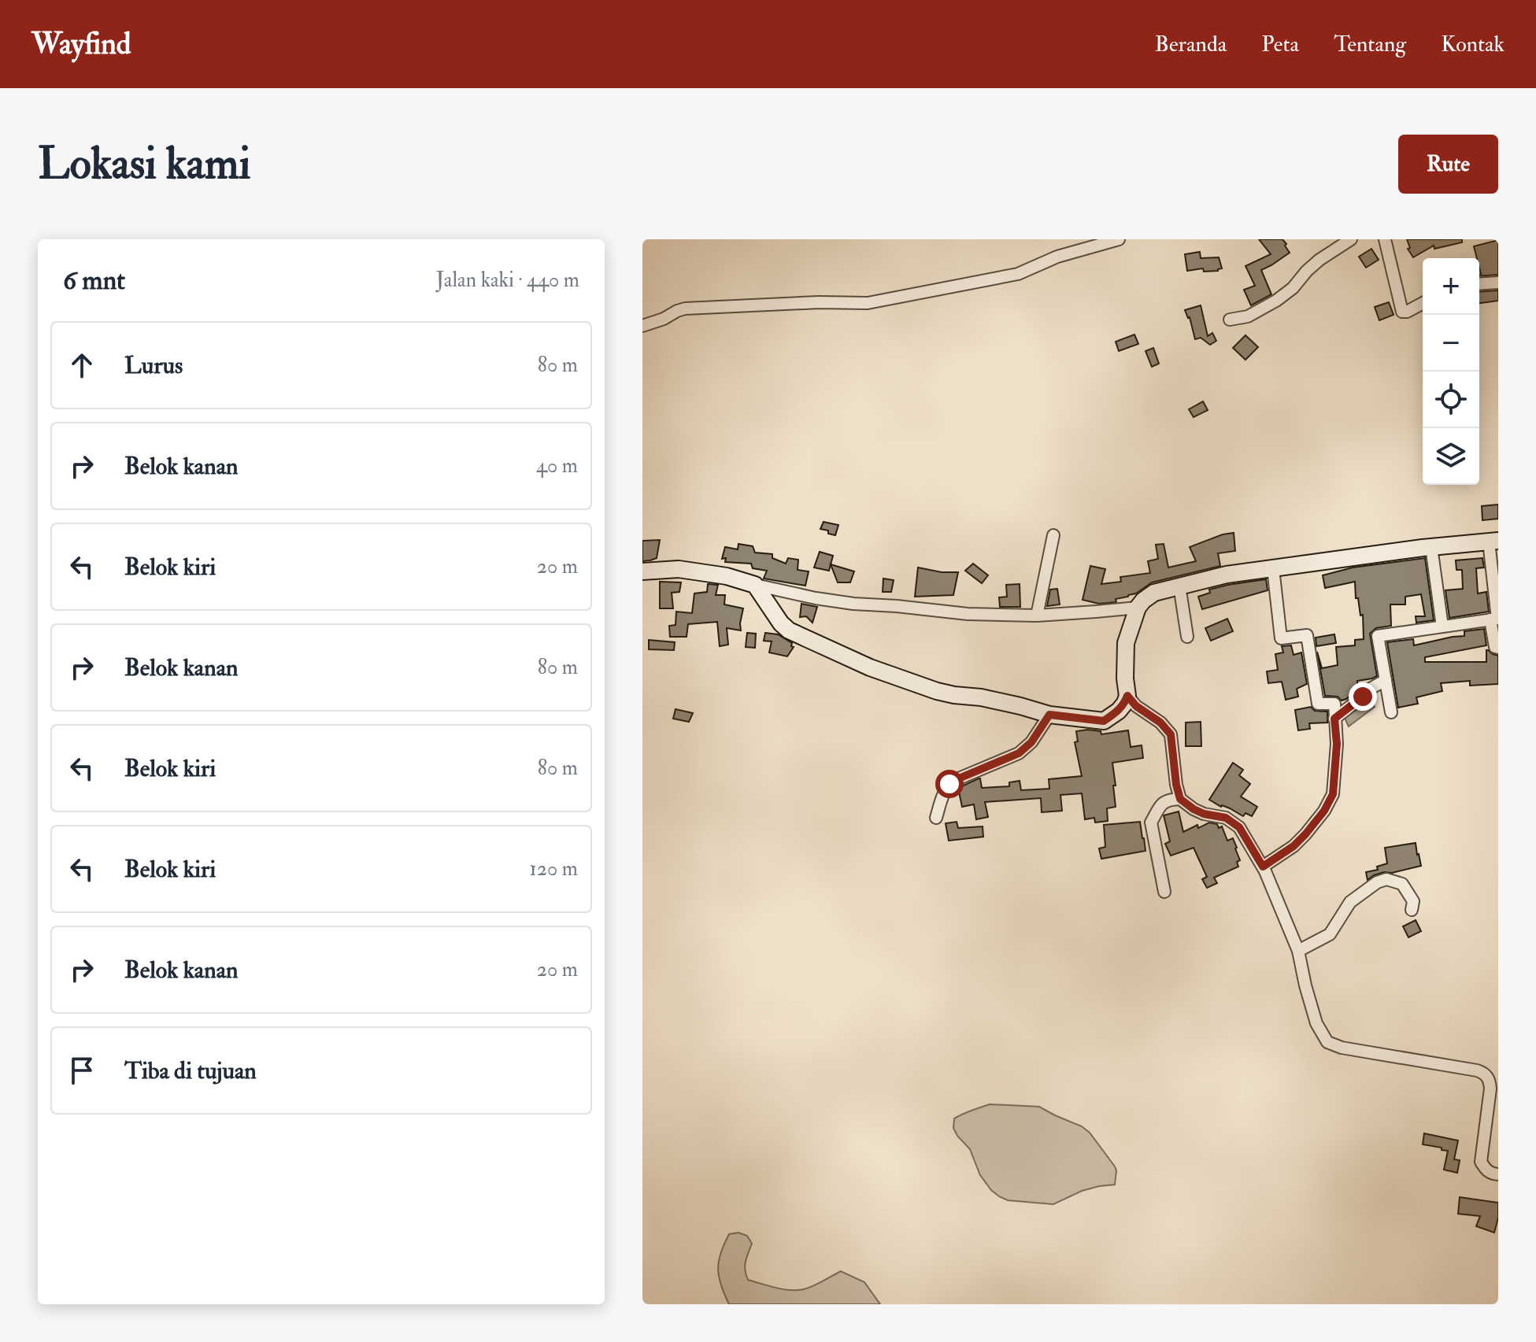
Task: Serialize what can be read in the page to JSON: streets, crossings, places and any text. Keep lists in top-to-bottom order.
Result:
{
  "page": {
    "header": "Wayfind",
    "nav": [
      "Beranda",
      "Peta",
      "Tentang",
      "Kontak"
    ],
    "buttons": "Rute",
    "title": "Lokasi kami",
    "heading": ["6 mnt", "Jalan kaki · 440 m"],
    "map_buttons": ["+", "−"],
    "list": [
      ["Lurus", "80 m"],
      ["Belok kanan", "40 m"],
      ["Belok kiri", "20 m"],
      ["Belok kanan", "80 m"],
      ["Belok kiri", "80 m"],
      ["Belok kiri", "120 m"],
      ["Belok kanan", "20 m"],
      "Tiba di tujuan"
    ]
  }
}
